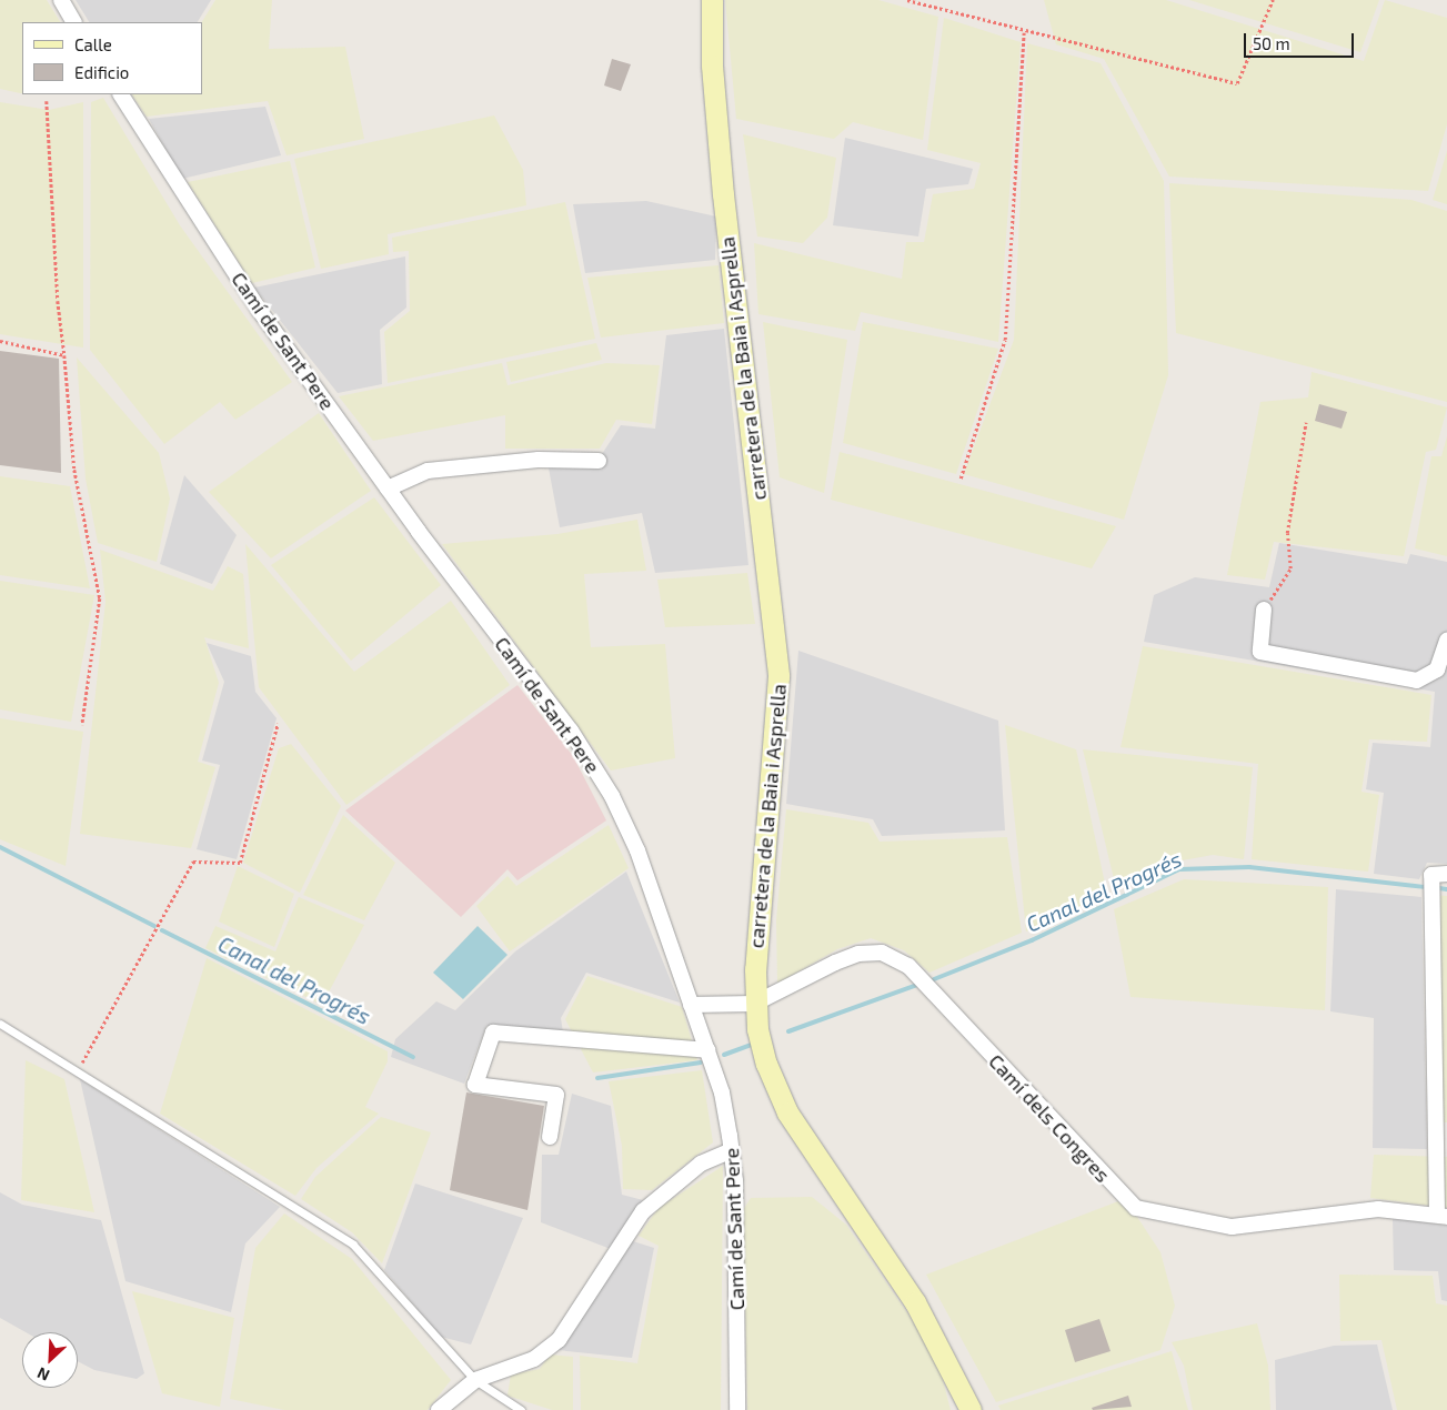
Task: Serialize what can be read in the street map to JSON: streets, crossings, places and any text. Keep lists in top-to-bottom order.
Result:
{
  "streets": {
    "main road": ["carretera de la Baia i Asprella"],
    "street": ["Camí de Sant Pere", "Camí dels Congres"]
  },
  "crossings": [
    ["Camí de Sant Pere", "Camí dels Congres"],
    ["carretera de la Baia i Asprella", "Camí dels Congres"]
  ],
  "water": ["Canal del Progrés"],
  "legend": ["Calle", "Edificio"],
  "scale_bar": "50 m",
  "north": "bottom left"
}
